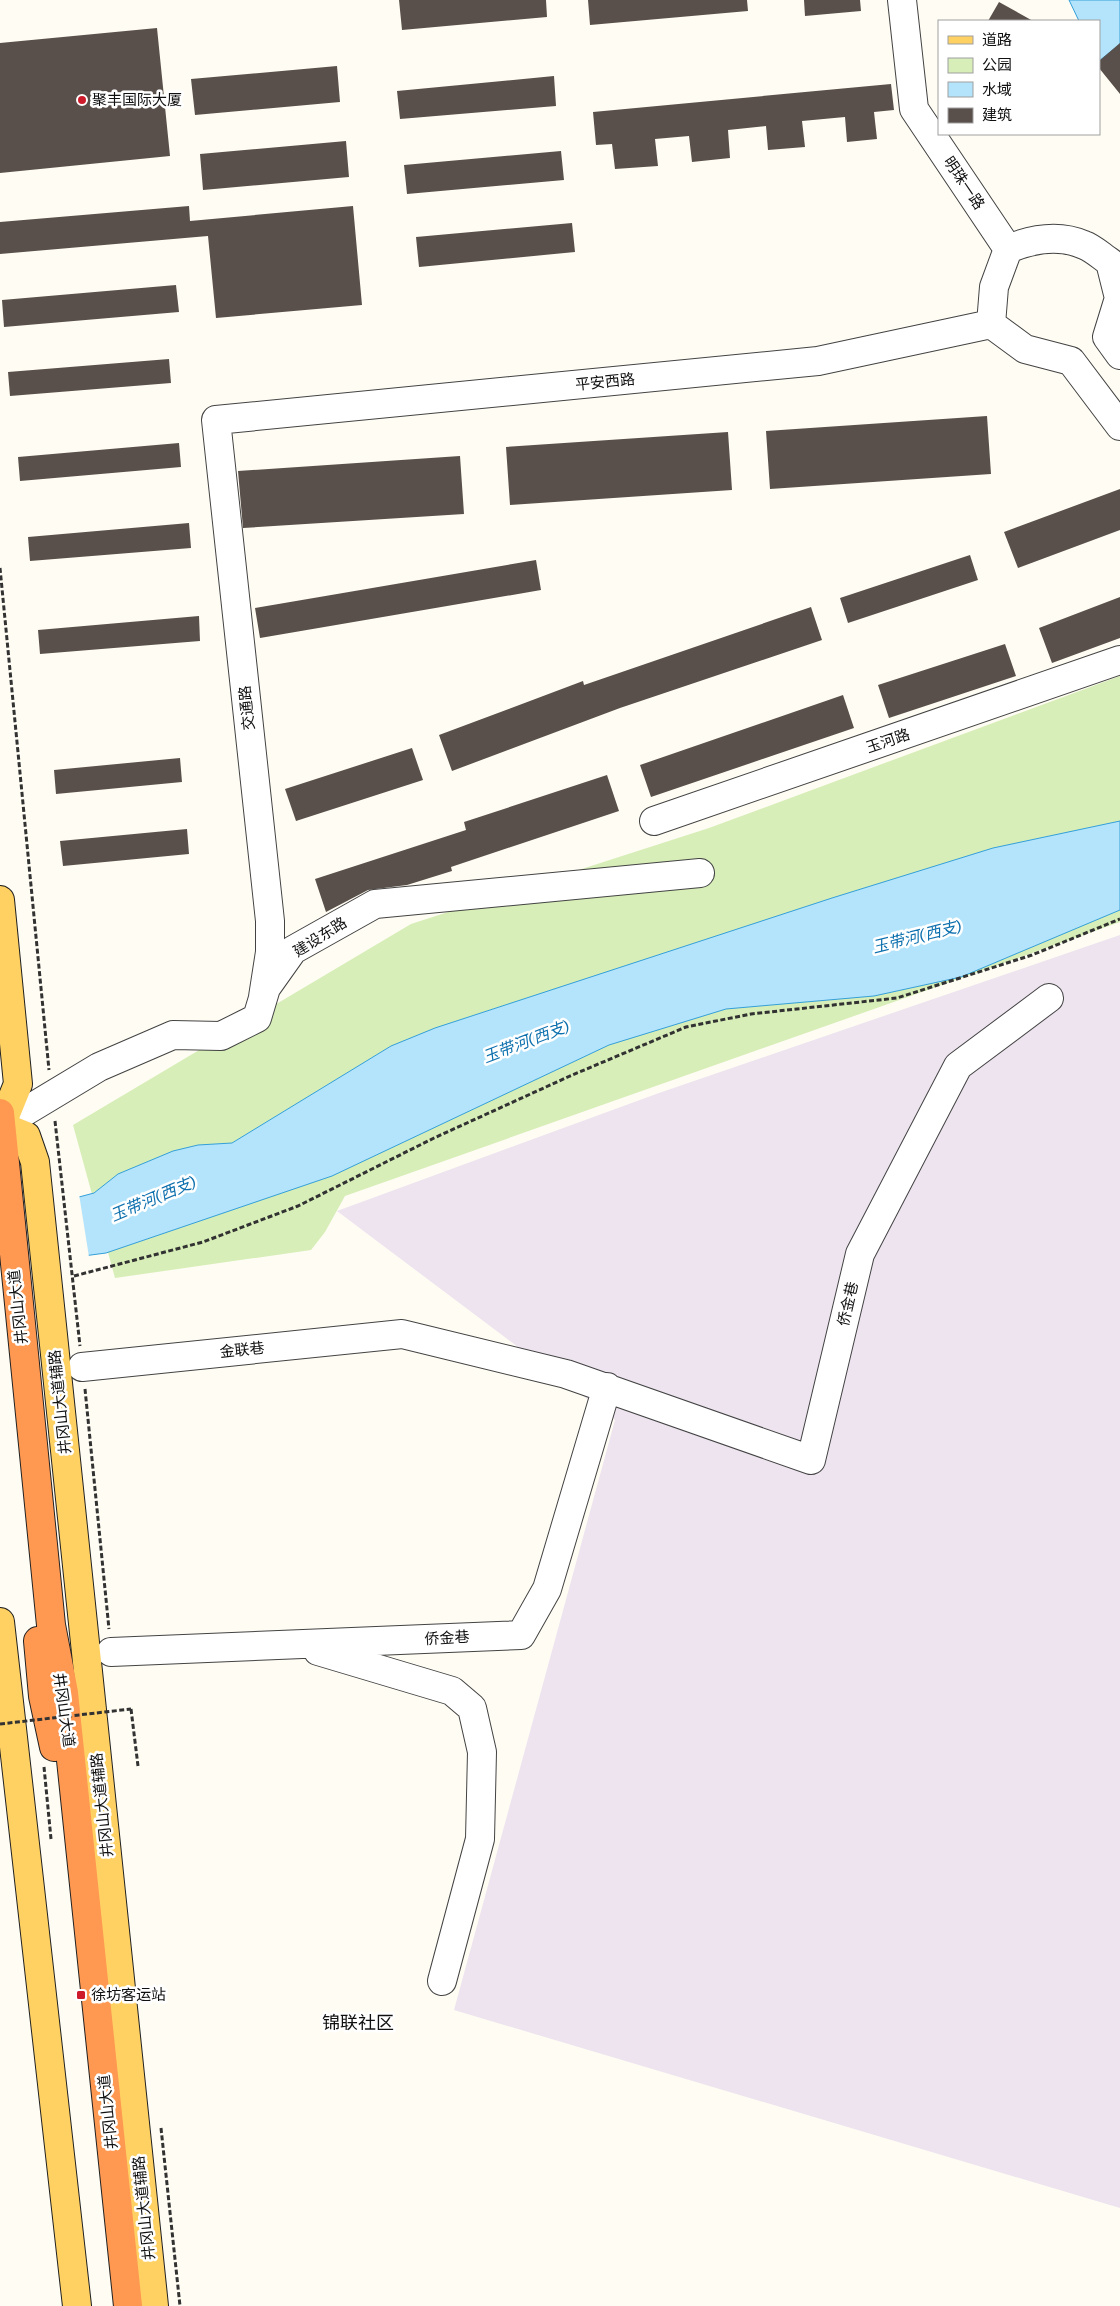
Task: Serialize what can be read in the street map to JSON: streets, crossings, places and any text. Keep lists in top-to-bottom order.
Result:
{
  "streets": {
    "highway": ["井冈山大道"],
    "main road": ["井冈山大道辅路"],
    "street": [
      "明珠一路",
      "平安西路",
      "交通路",
      "玉河路",
      "建设东路",
      "侨金巷",
      "金联巷"
    ]
  },
  "crossings": [
    ["平安西路", "交通路"],
    ["交通路", "建设东路"],
    ["建设东路", "井冈山大道"],
    ["建设东路", "井冈山大道辅路"],
    ["侨金巷", "金联巷"],
    ["井冈山大道", "井冈山大道辅路"]
  ],
  "districts": ["锦联社区"],
  "water": ["玉带河(西支)"],
  "places": {
    "other": ["聚丰国际大厦"],
    "transit": ["徐坊客运站"]
  },
  "legend": [
    "道路",
    "公园",
    "水域",
    "建筑"
  ]
}
